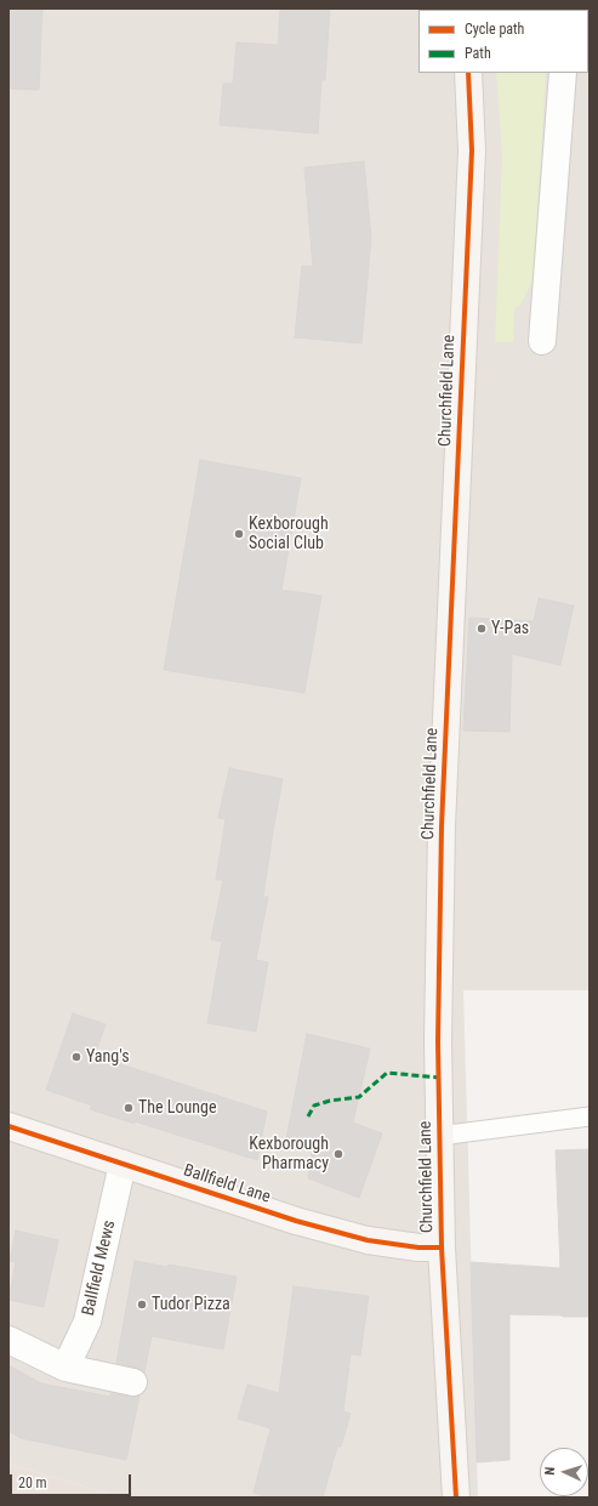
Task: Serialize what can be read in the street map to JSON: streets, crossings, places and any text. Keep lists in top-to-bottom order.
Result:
{
  "streets": {
    "street": ["Churchfield Lane", "Ballfield Lane", "Ballfield Mews"]
  },
  "crossings": [
    ["Churchfield Lane", "Ballfield Lane"],
    ["Ballfield Lane", "Ballfield Mews"]
  ],
  "places": [
    "Kexborough Social Club",
    "Y-Pas",
    "Yang's",
    "The Lounge",
    "Kexborough Pharmacy",
    "Tudor Pizza"
  ],
  "legend": ["Cycle path", "Path"],
  "scale_bar": "20 m",
  "north": "left"
}
